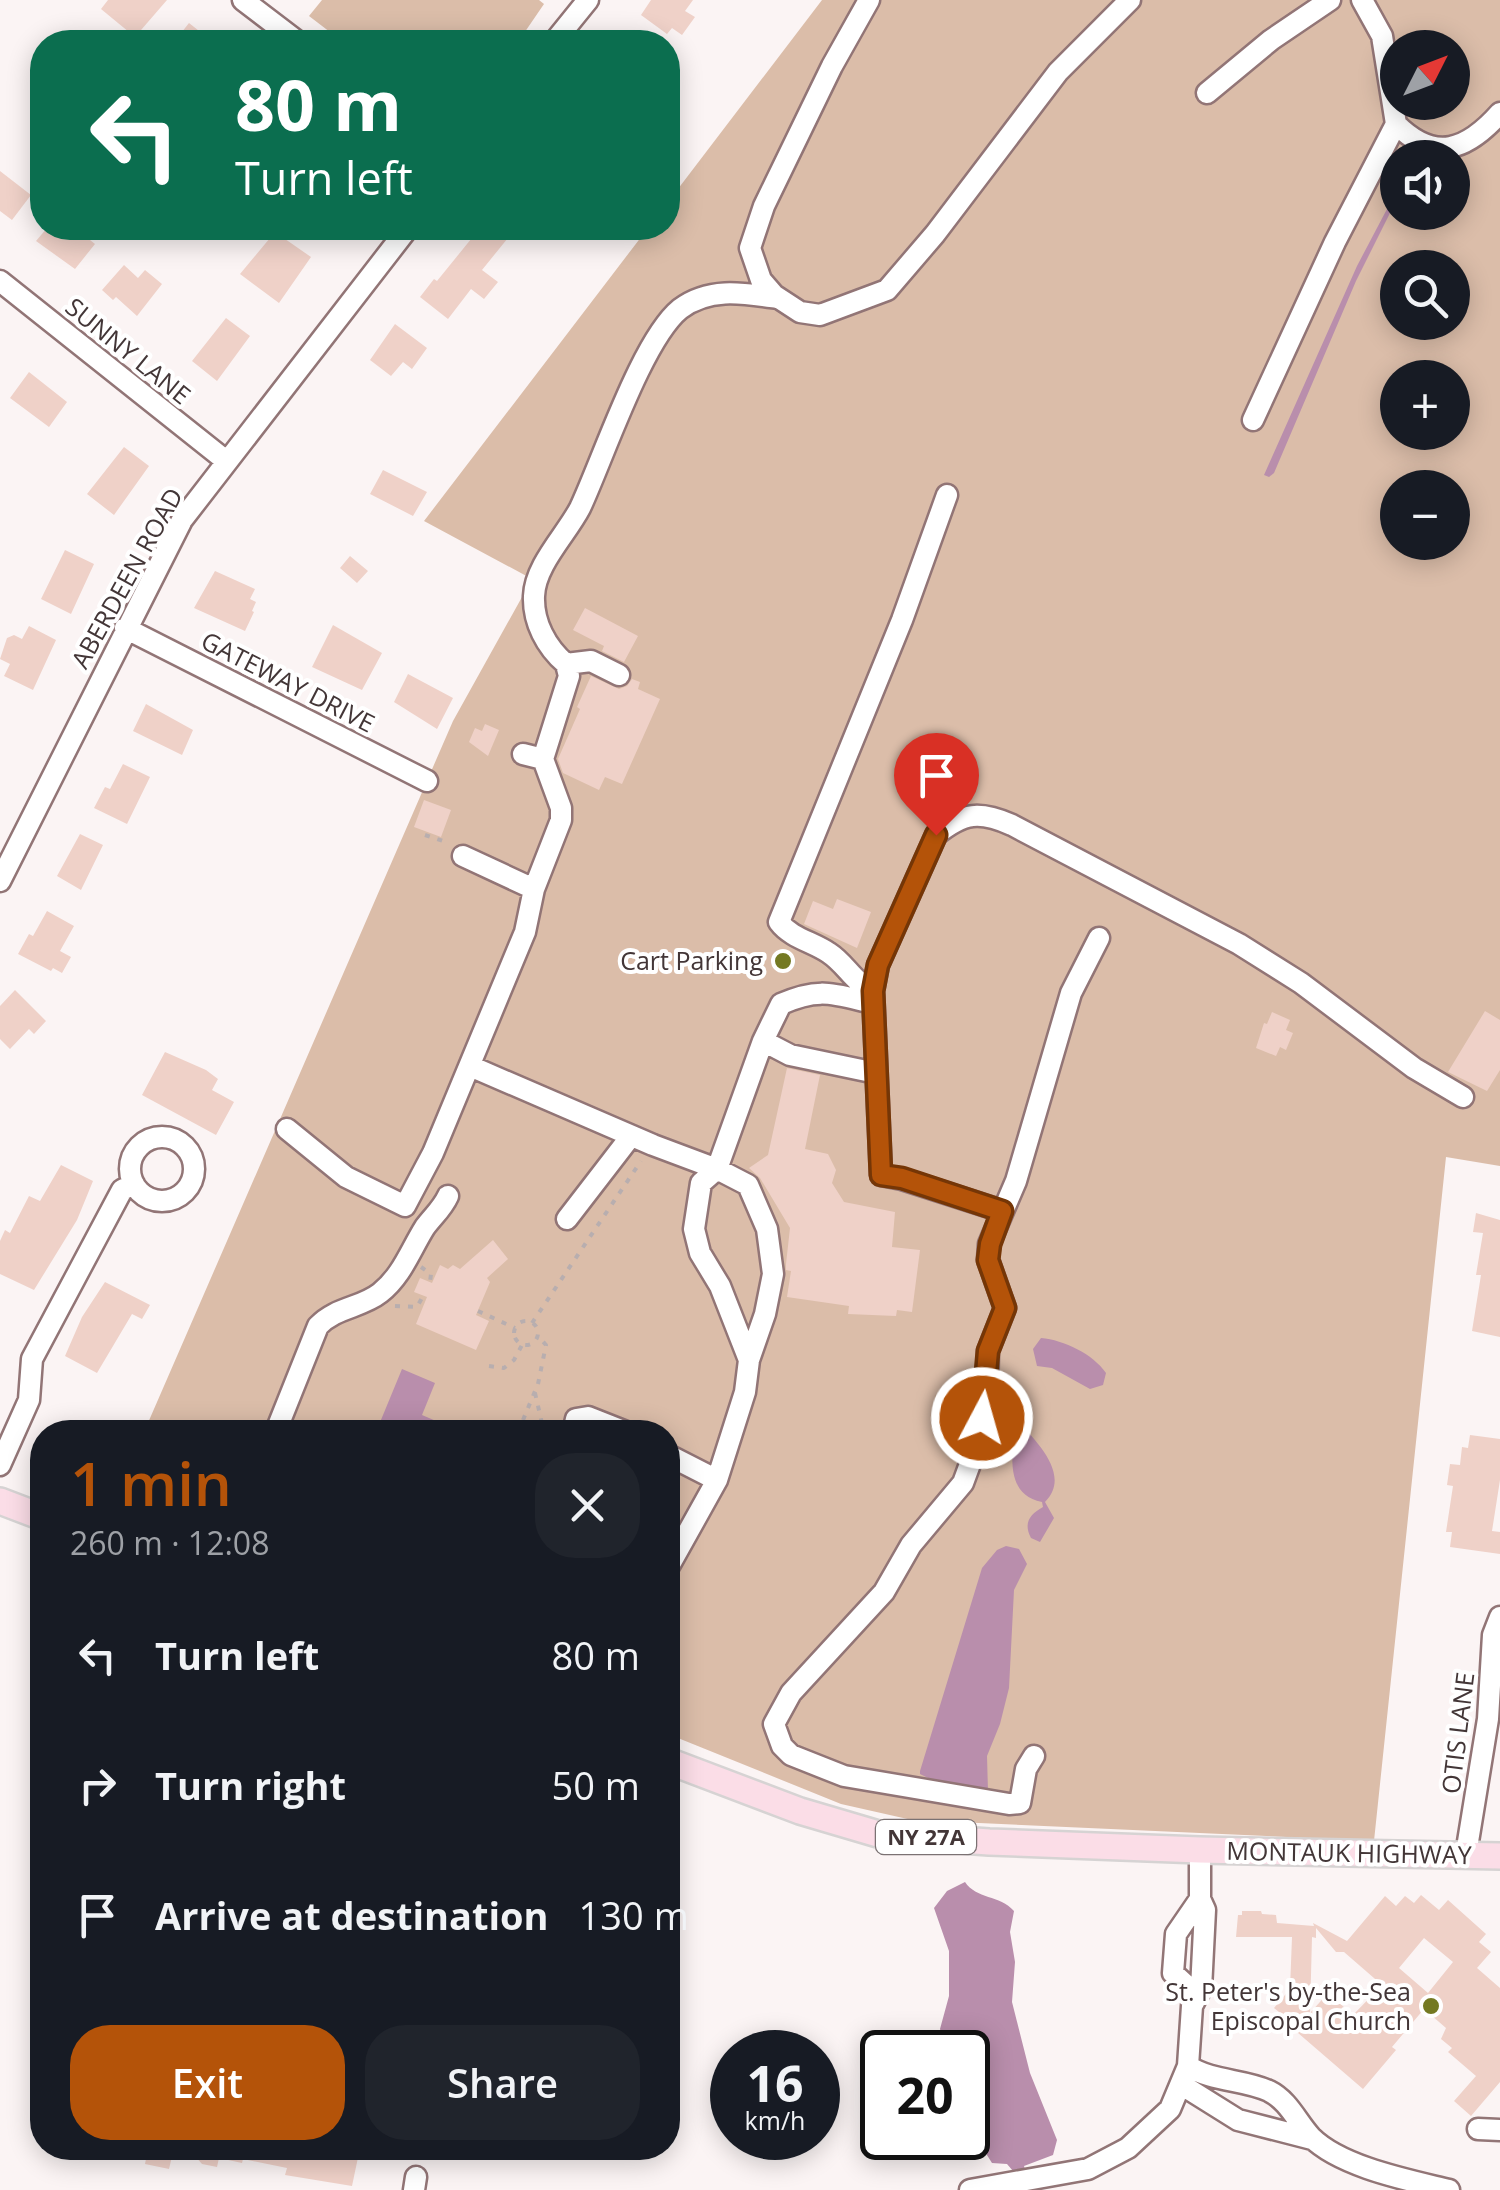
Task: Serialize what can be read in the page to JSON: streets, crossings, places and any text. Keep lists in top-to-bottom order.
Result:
{
  "streets": {
    "main road": ["NY 27A", "MONTAUK HIGHWAY"],
    "street": [
      "SUNNY LANE",
      "ABERDEEN ROAD",
      "GATEWAY DRIVE",
      "OTIS LANE"
    ]
  },
  "crossings": [
    ["SUNNY LANE", "ABERDEEN ROAD"],
    ["ABERDEEN ROAD", "GATEWAY DRIVE"],
    ["OTIS LANE", "MONTAUK HIGHWAY"],
    ["NY 27A", "MONTAUK HIGHWAY"]
  ],
  "places": ["Cart Parking", "St. Peter's by-the-Sea Episcopal Church"],
  "north": "top right",
  "page": {
    "map_buttons": ["+", "−"],
    "turn": ["80 m", "Turn left"],
    "heading": ["1 min", "260 m · 12:08"],
    "list": [
      {
        "name": "Turn left",
        "value": "80 m"
      },
      {
        "name": "Turn right",
        "value": "50 m"
      },
      {
        "name": "Arrive at destination",
        "value": "130 m"
      }
    ],
    "buttons": ["Exit", "Share"],
    "speed": "16 km/h",
    "limit": "20"
  }
}
